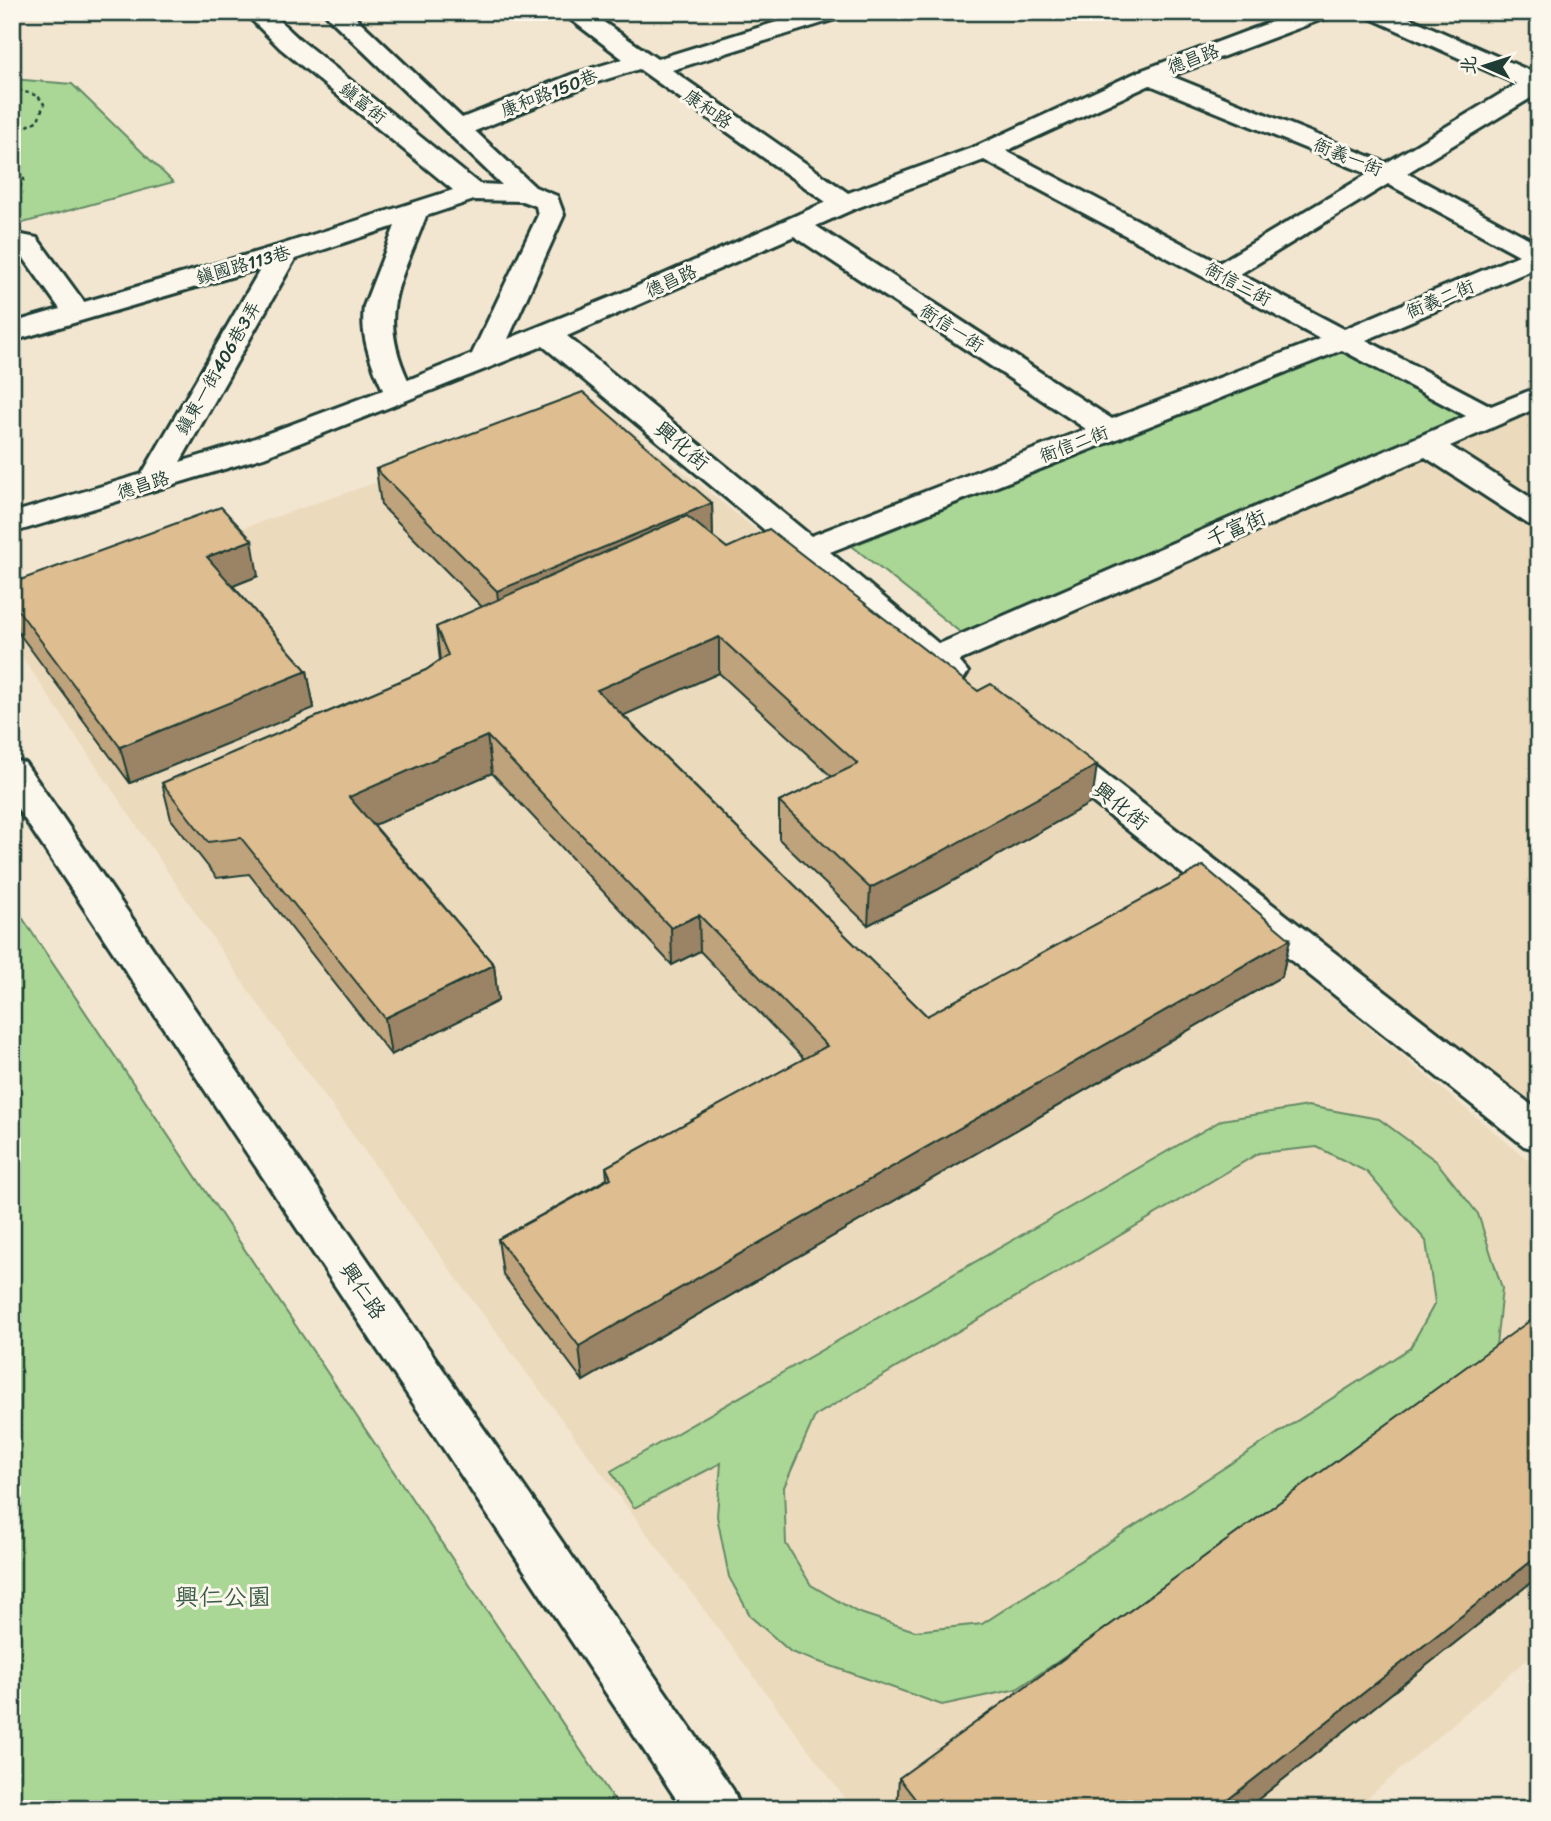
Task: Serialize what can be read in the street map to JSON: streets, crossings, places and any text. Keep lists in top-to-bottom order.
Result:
{
  "streets": {
    "street": [
      "德昌路",
      "康和路150巷",
      "鎮富街",
      "康和路",
      "衙義一街",
      "鎮國路113巷",
      "衙信三街",
      "衙義二街",
      "衙信一街",
      "鎮東一街406巷3弄",
      "衙信二街",
      "興化街",
      "千富街",
      "興仁路"
    ]
  },
  "crossings": [
    ["德昌路", "康和路"],
    ["德昌路", "衙義一街"],
    ["德昌路", "衙信三街"],
    ["德昌路", "衙信一街"],
    ["德昌路", "鎮東一街406巷3弄"],
    ["德昌路", "興化街"],
    ["康和路150巷", "康和路"],
    ["鎮富街", "鎮國路113巷"],
    ["衙義一街", "衙義二街"],
    ["鎮國路113巷", "鎮東一街406巷3弄"],
    ["衙信三街", "衙義二街"],
    ["衙信三街", "衙信二街"],
    ["衙信三街", "千富街"],
    ["衙義二街", "衙信二街"],
    ["衙信一街", "衙信二街"],
    ["衙信二街", "興化街"],
    ["興化街", "千富街"]
  ],
  "parks": ["興仁公園"],
  "north": "left"
}
